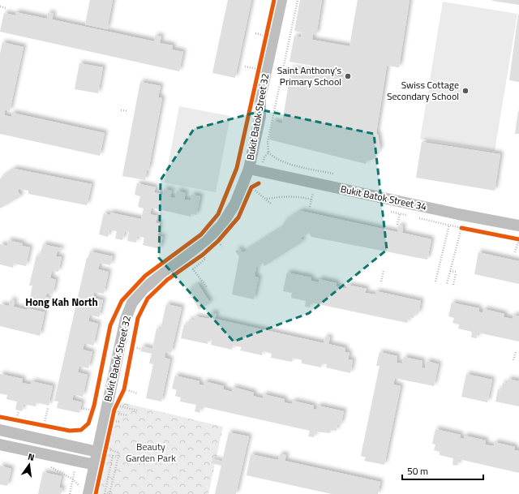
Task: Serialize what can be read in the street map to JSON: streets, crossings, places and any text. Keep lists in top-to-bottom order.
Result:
{
  "streets": {
    "street": ["Bukit Batok Street 32", "Bukit Batok Street 34"]
  },
  "crossings": [
    ["Bukit Batok Street 32", "Bukit Batok Street 34"]
  ],
  "districts": ["Hong Kah North"],
  "parks": ["Beauty Garden Park"],
  "places": ["Saint Anthony's Primary School", "Swiss Cottage Secondary School"],
  "scale_bar": "50 m",
  "north": "top"
}
